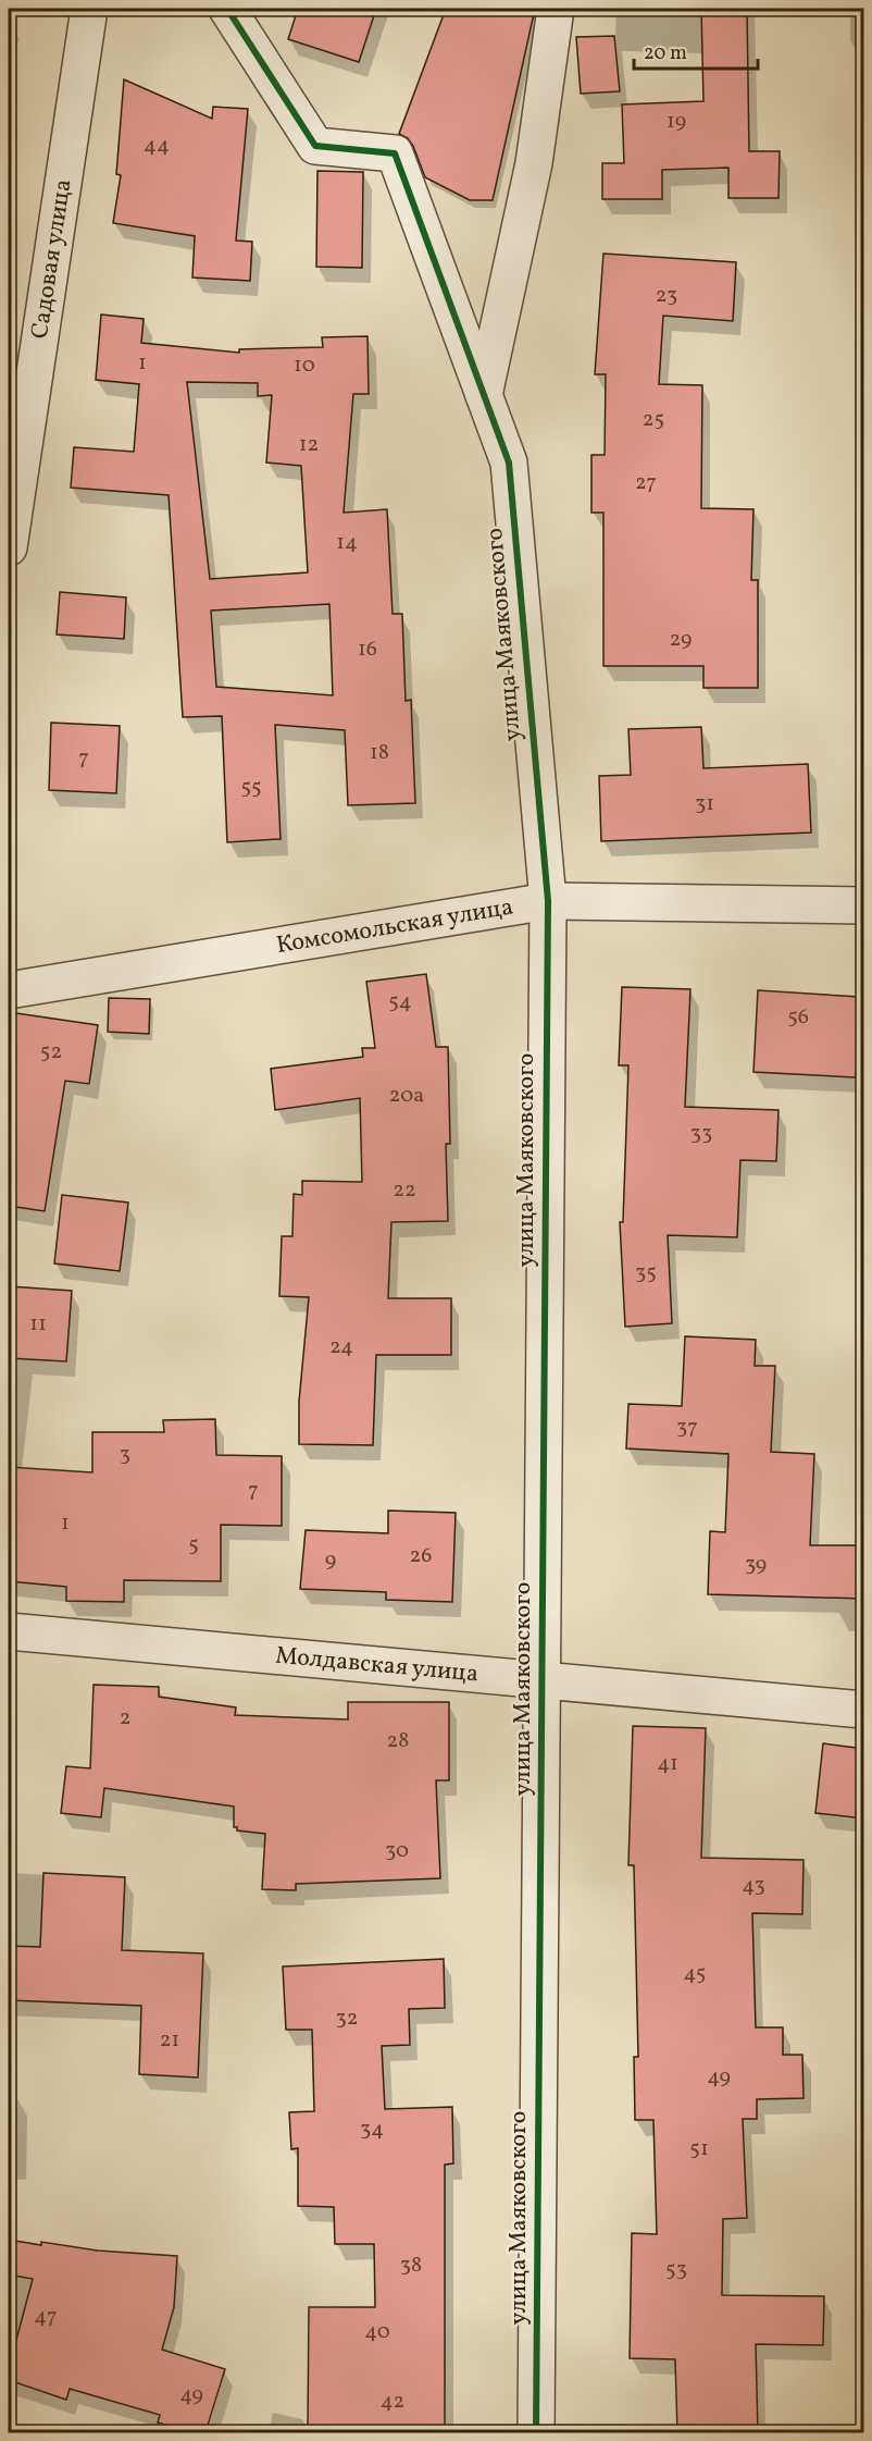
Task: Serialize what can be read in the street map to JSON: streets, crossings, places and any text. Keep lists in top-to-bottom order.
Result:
{
  "streets": {
    "street": [
      "Садовая улица",
      "улица Маяковского",
      "Комсомольская улица",
      "Молдавская улица"
    ]
  },
  "crossings": [
    ["улица Маяковского", "Комсомольская улица"],
    ["улица Маяковского", "Молдавская улица"]
  ],
  "house_numbers": [
    "19",
    "44",
    "23",
    "1",
    "10",
    "25",
    "12",
    "27",
    "14",
    "29",
    "16",
    "18",
    "7",
    "55",
    "31",
    "54",
    "56",
    "52",
    "20а",
    "33",
    "22",
    "35",
    "11",
    "24",
    "37",
    "3",
    "7",
    "1",
    "5",
    "26",
    "9",
    "39",
    "2",
    "28",
    "41",
    "30",
    "43",
    "45",
    "32",
    "21",
    "49",
    "34",
    "51",
    "38",
    "53",
    "47",
    "40",
    "49",
    "42"
  ],
  "scale_bar": "20 m"
}
